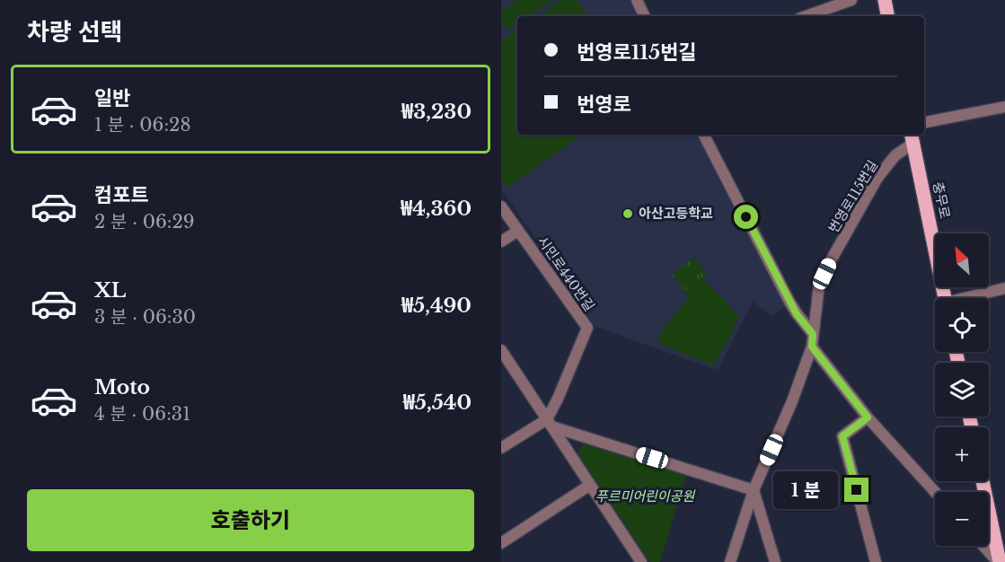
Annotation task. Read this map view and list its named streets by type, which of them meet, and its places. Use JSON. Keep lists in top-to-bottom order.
{
  "streets": {
    "main road": ["충무로"],
    "street": ["번영로115번길", "시민로440번길"]
  },
  "crossings": [
    ["번영로115번길", "충무로"]
  ],
  "parks": ["푸르미어린이공원"],
  "places": ["아산고등학교"],
  "north": "top left",
  "page": {
    "heading": "차량 선택",
    "banner": ["번영로115번길", "번영로"],
    "list": [
      {
        "name": "일반",
        "note": "1 분 · 06:28",
        "value": "₩3,230"
      },
      {
        "name": "컴포트",
        "note": "2 분 · 06:29",
        "value": "₩4,360"
      },
      {
        "name": "XL",
        "note": "3 분 · 06:30",
        "value": "₩5,490"
      },
      {
        "name": "Moto",
        "note": "4 분 · 06:31",
        "value": "₩5,540"
      }
    ],
    "map_buttons": ["+", "−"],
    "bubble": "1 분",
    "buttons": "호출하기"
  }
}
